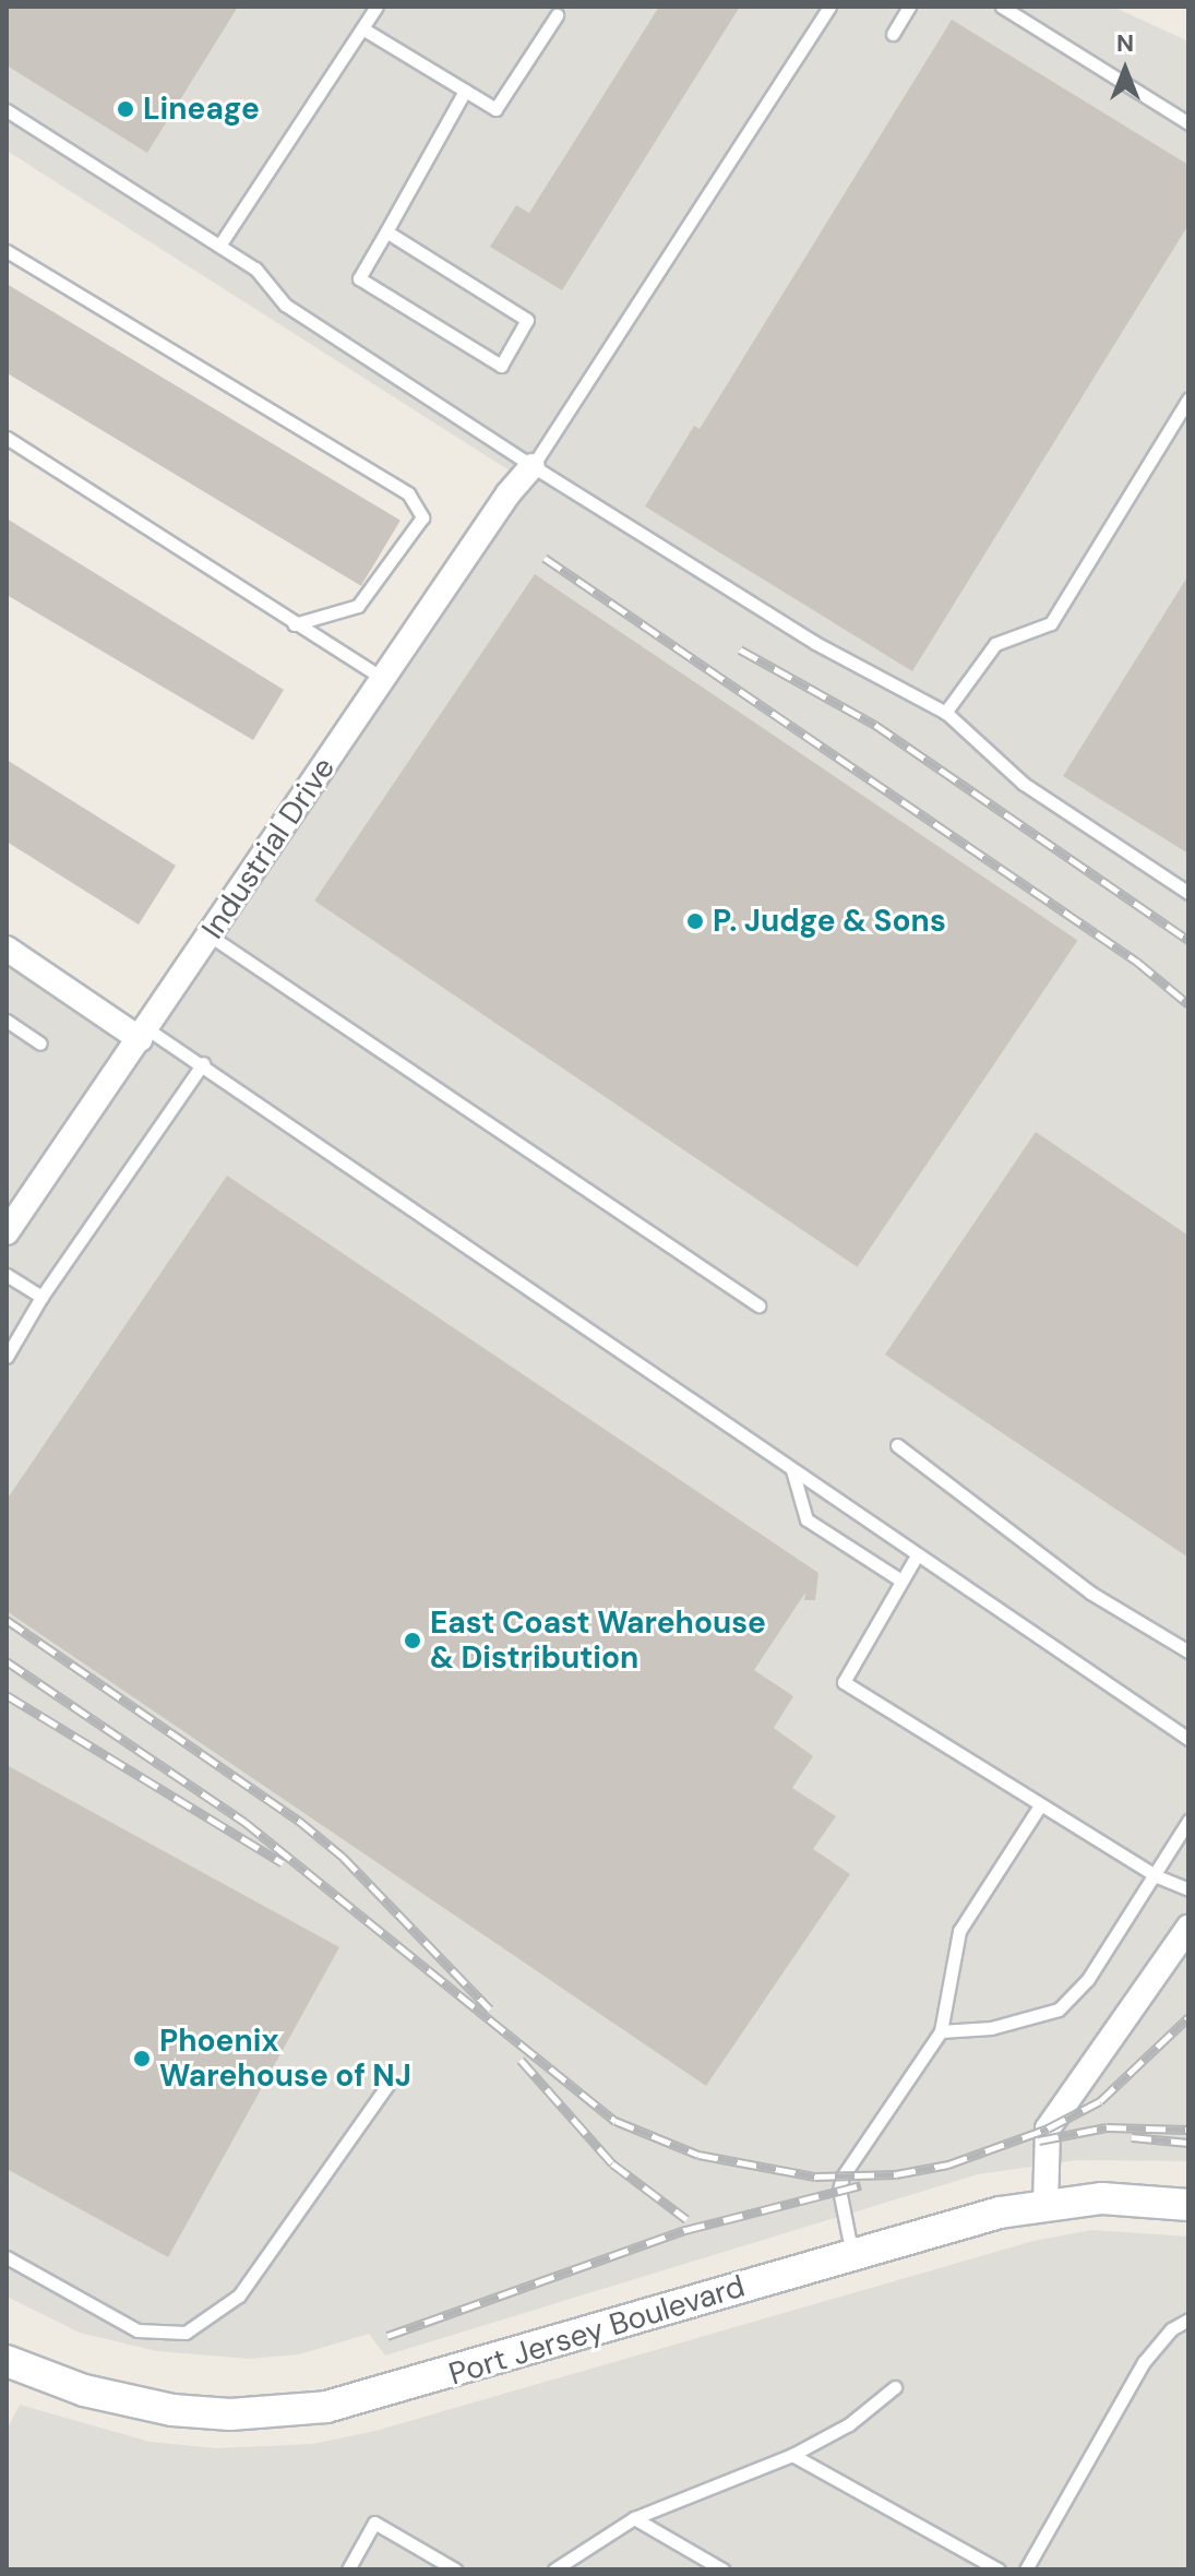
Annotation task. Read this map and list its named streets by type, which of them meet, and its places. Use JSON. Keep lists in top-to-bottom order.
{
  "streets": {
    "street": ["Industrial Drive", "Port Jersey Boulevard"]
  },
  "places": [
    "Lineage",
    "P. Judge & Sons",
    "East Coast Warehouse & Distribution",
    "Phoenix Warehouse of NJ"
  ],
  "north": "top"
}
